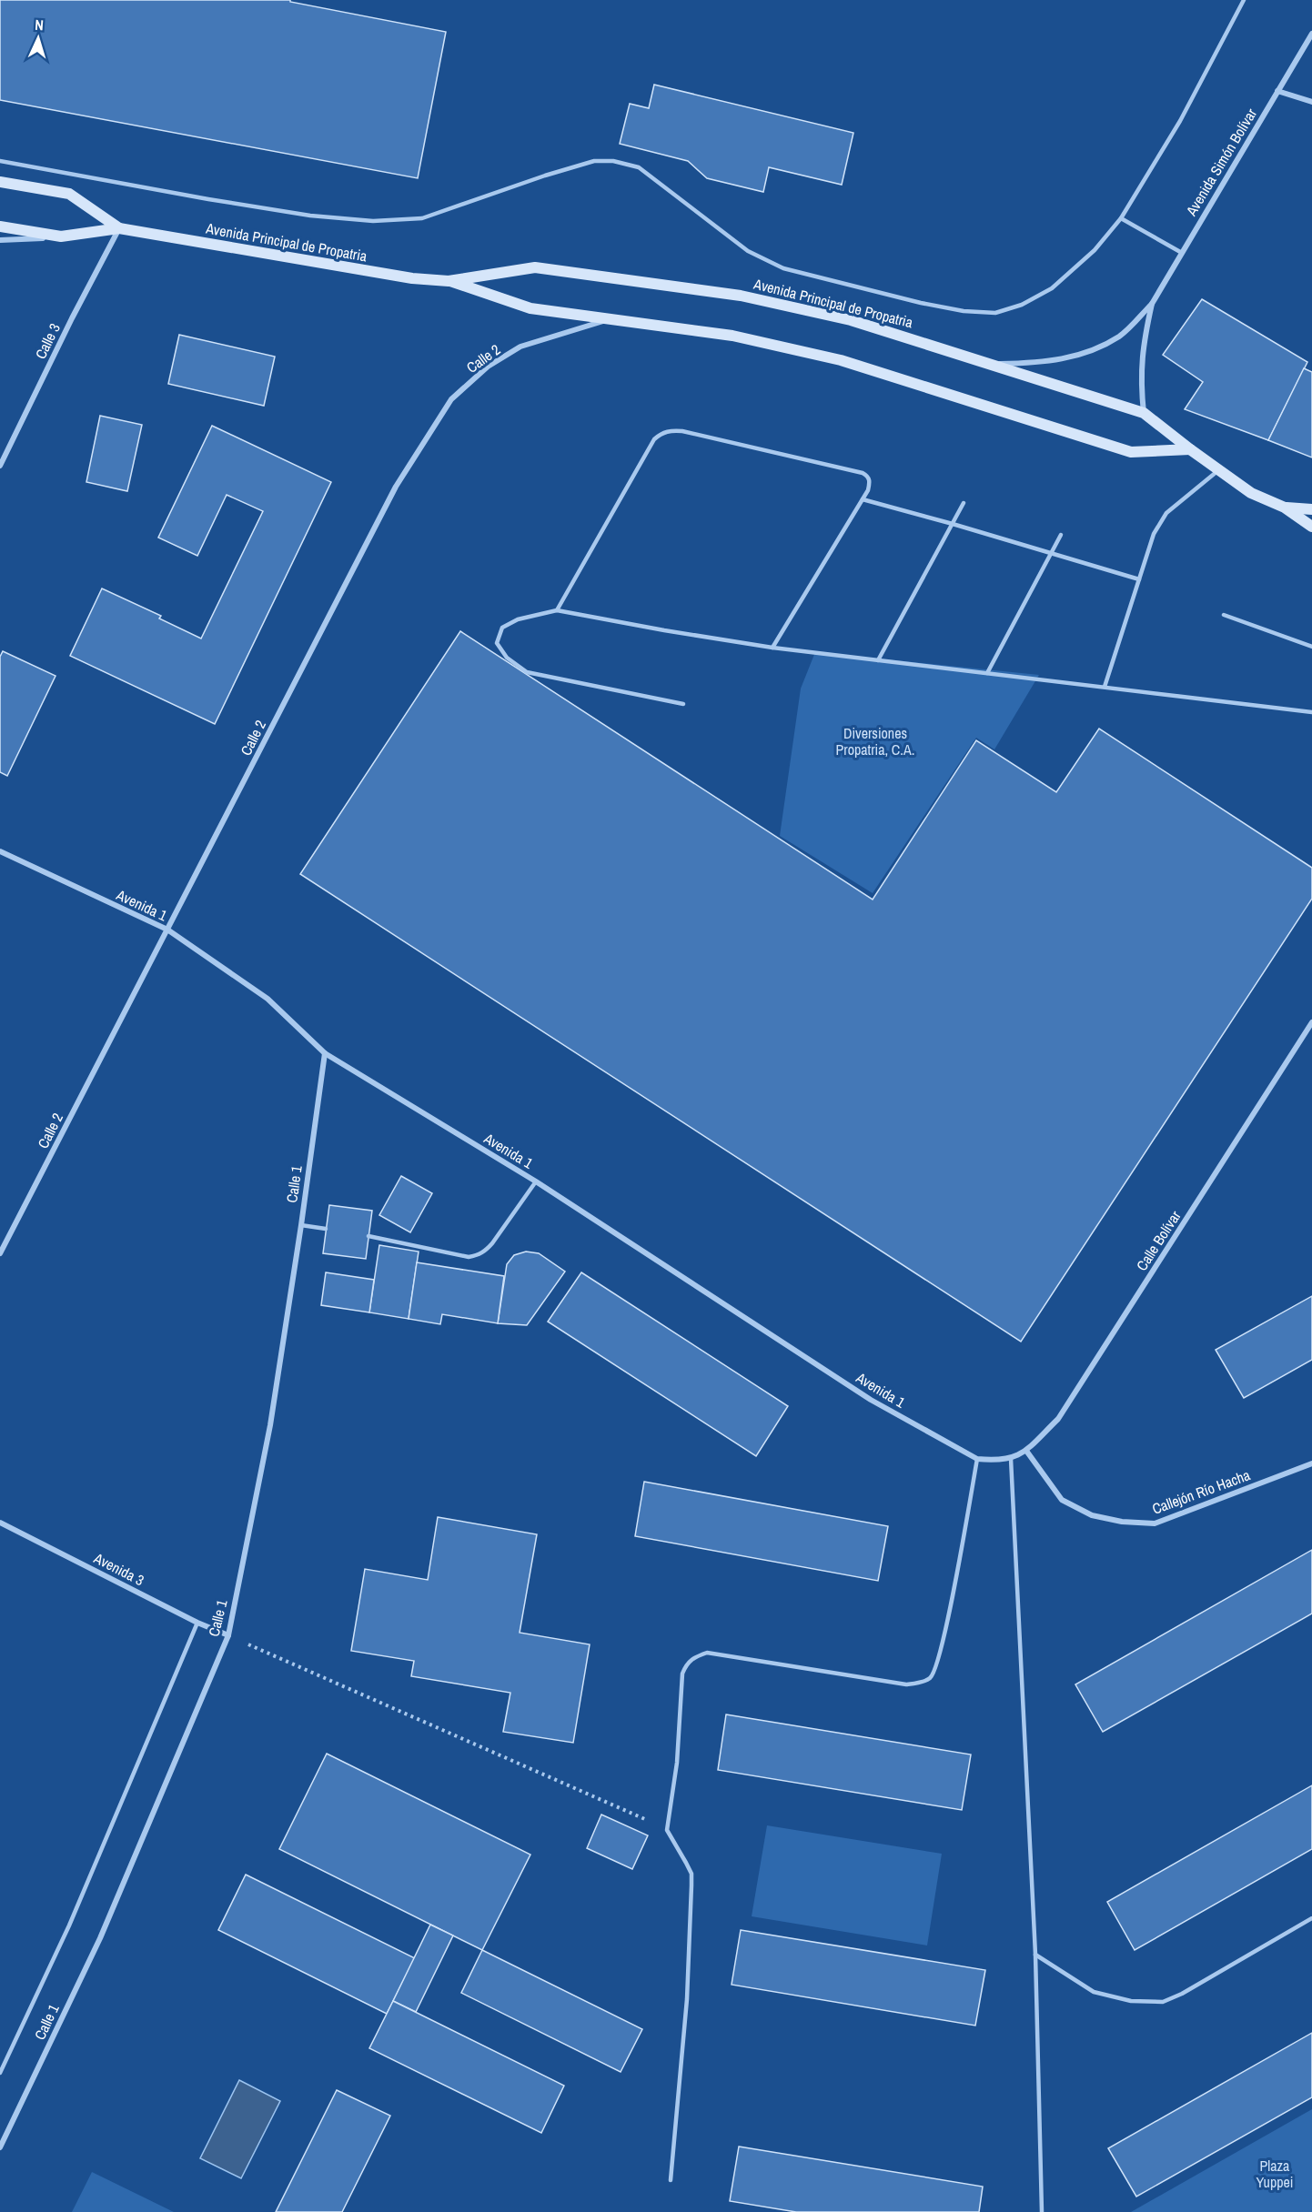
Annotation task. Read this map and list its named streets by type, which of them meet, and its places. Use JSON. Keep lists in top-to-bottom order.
{
  "streets": {
    "main road": ["Avenida Principal de Propatria"],
    "street": [
      "Avenida Simón Bolívar",
      "Calle 3",
      "Calle 2",
      "Avenida 1",
      "Calle 1",
      "Calle Bolívar",
      "Callejón Río Hacha",
      "Avenida 3"
    ]
  },
  "crossings": [
    ["Avenida Simón Bolívar", "Avenida Principal de Propatria"],
    ["Avenida Principal de Propatria", "Calle 3"],
    ["Avenida Principal de Propatria", "Calle 2"],
    ["Calle 2", "Avenida 1"],
    ["Avenida 1", "Calle 1"],
    ["Avenida 1", "Calle Bolívar"],
    ["Calle 1", "Avenida 3"],
    ["Calle Bolívar", "Callejón Río Hacha"]
  ],
  "parks": ["Diversiones Propatria, C.A.", "Plaza Yuppei"],
  "north": "top"
}
